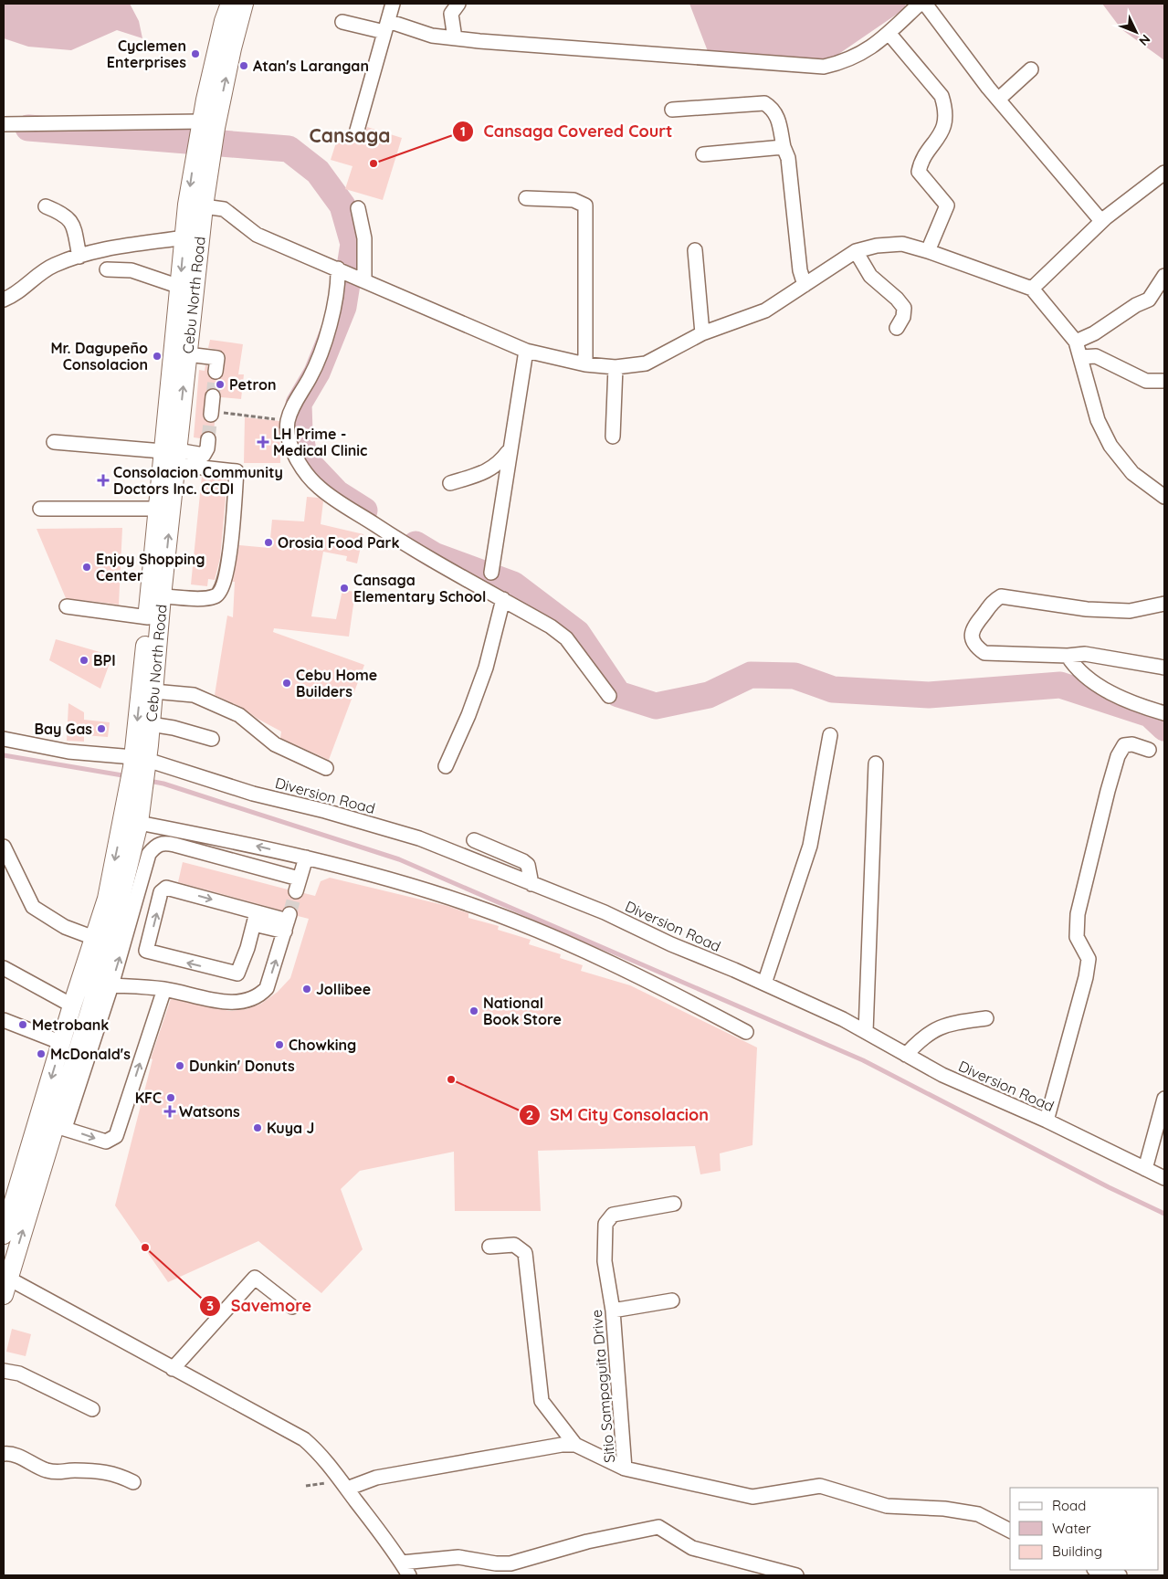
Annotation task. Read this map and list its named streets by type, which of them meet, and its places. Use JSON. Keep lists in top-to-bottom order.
{
  "streets": {
    "main road": ["Cebu North Road"],
    "street": ["Diversion Road", "Sitio Sampaguita Drive"]
  },
  "crossings": [
    ["Cebu North Road", "Diversion Road"]
  ],
  "districts": ["Cansaga"],
  "places": {
    "other": [
      "Cyclemen Enterprises",
      "Atan's Larangan",
      "Cansaga Covered Court",
      "Mr. Dagupeño Consolacion",
      "Petron",
      "Orosia Food Park",
      "Enjoy Shopping Center",
      "Cansaga Elementary School",
      "BPI",
      "Cebu Home Builders",
      "Bay Gas",
      "Jollibee",
      "National Book Store",
      "Metrobank",
      "Chowking",
      "McDonald's",
      "Dunkin' Donuts",
      "SM City Consolacion",
      "KFC",
      "Kuya J",
      "Savemore"
    ],
    "health": ["LH Prime - Medical Clinic", "Consolacion Community Doctors Inc. CCDI", "Watsons"]
  },
  "legend": ["Road", "Water", "Building"],
  "north": "bottom right"
}
